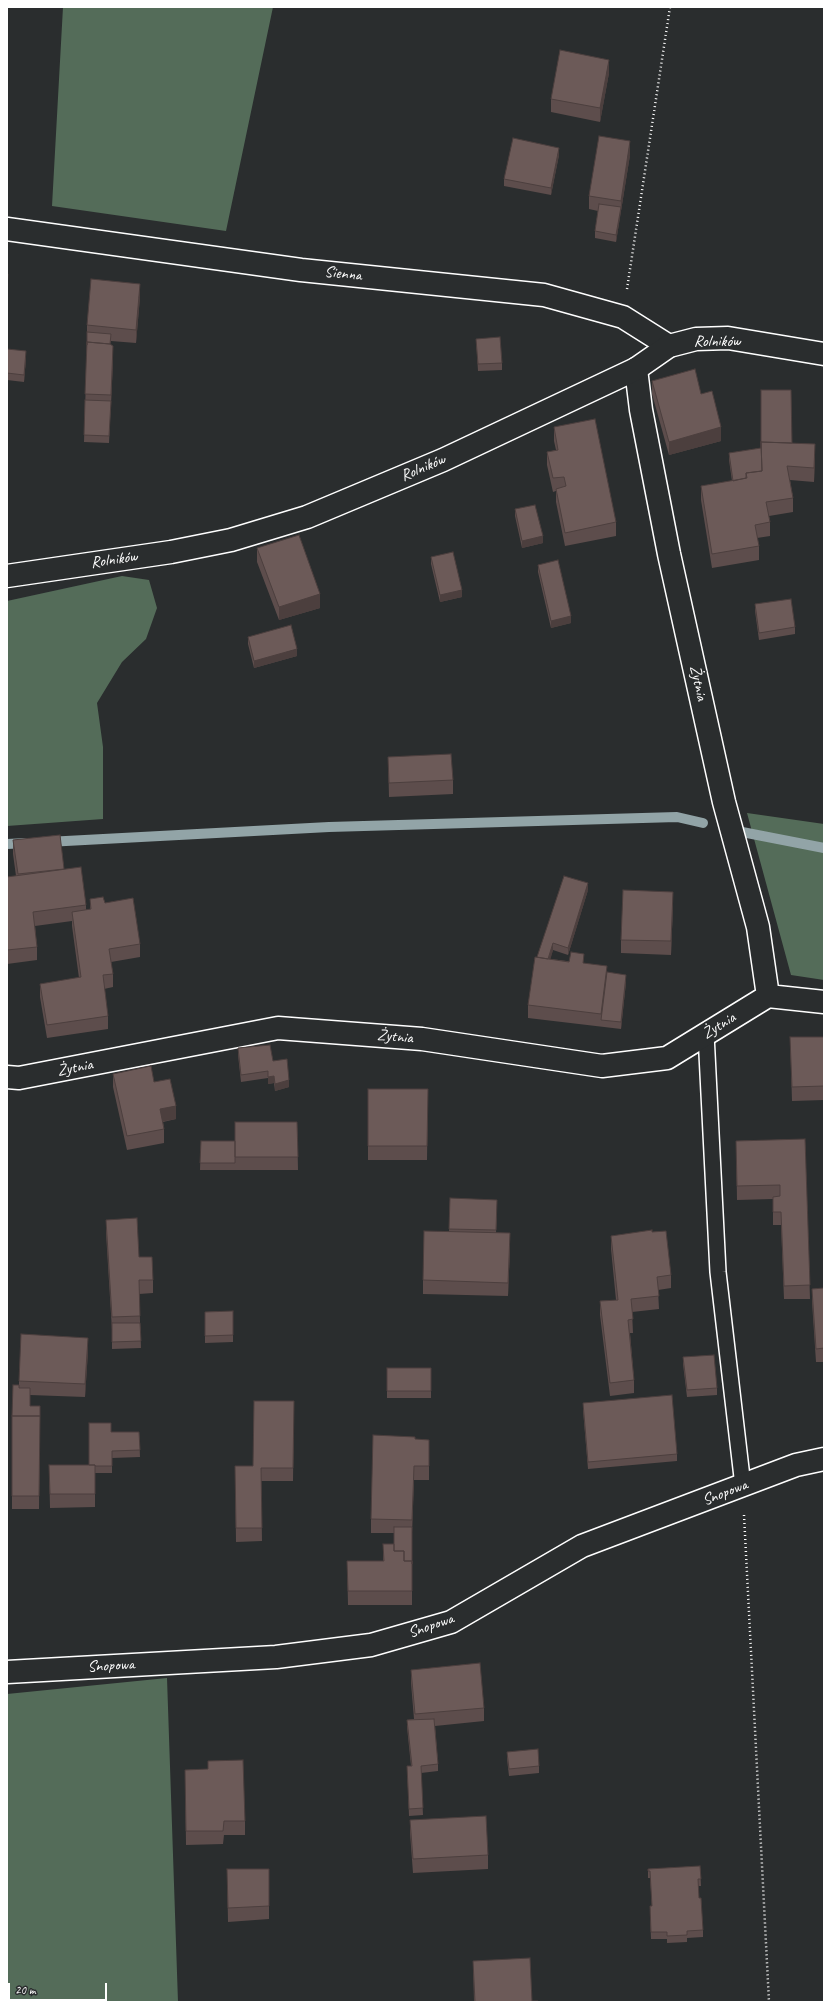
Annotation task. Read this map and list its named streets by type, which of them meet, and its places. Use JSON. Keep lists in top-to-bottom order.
{
  "streets": {
    "street": [
      "Sienna",
      "Rolników",
      "Żytnia",
      "Snopowa"
    ]
  },
  "crossings": [
    ["Sienna", "Rolników"],
    ["Rolników", "Żytnia"]
  ],
  "scale_bar": "20 m"
}
